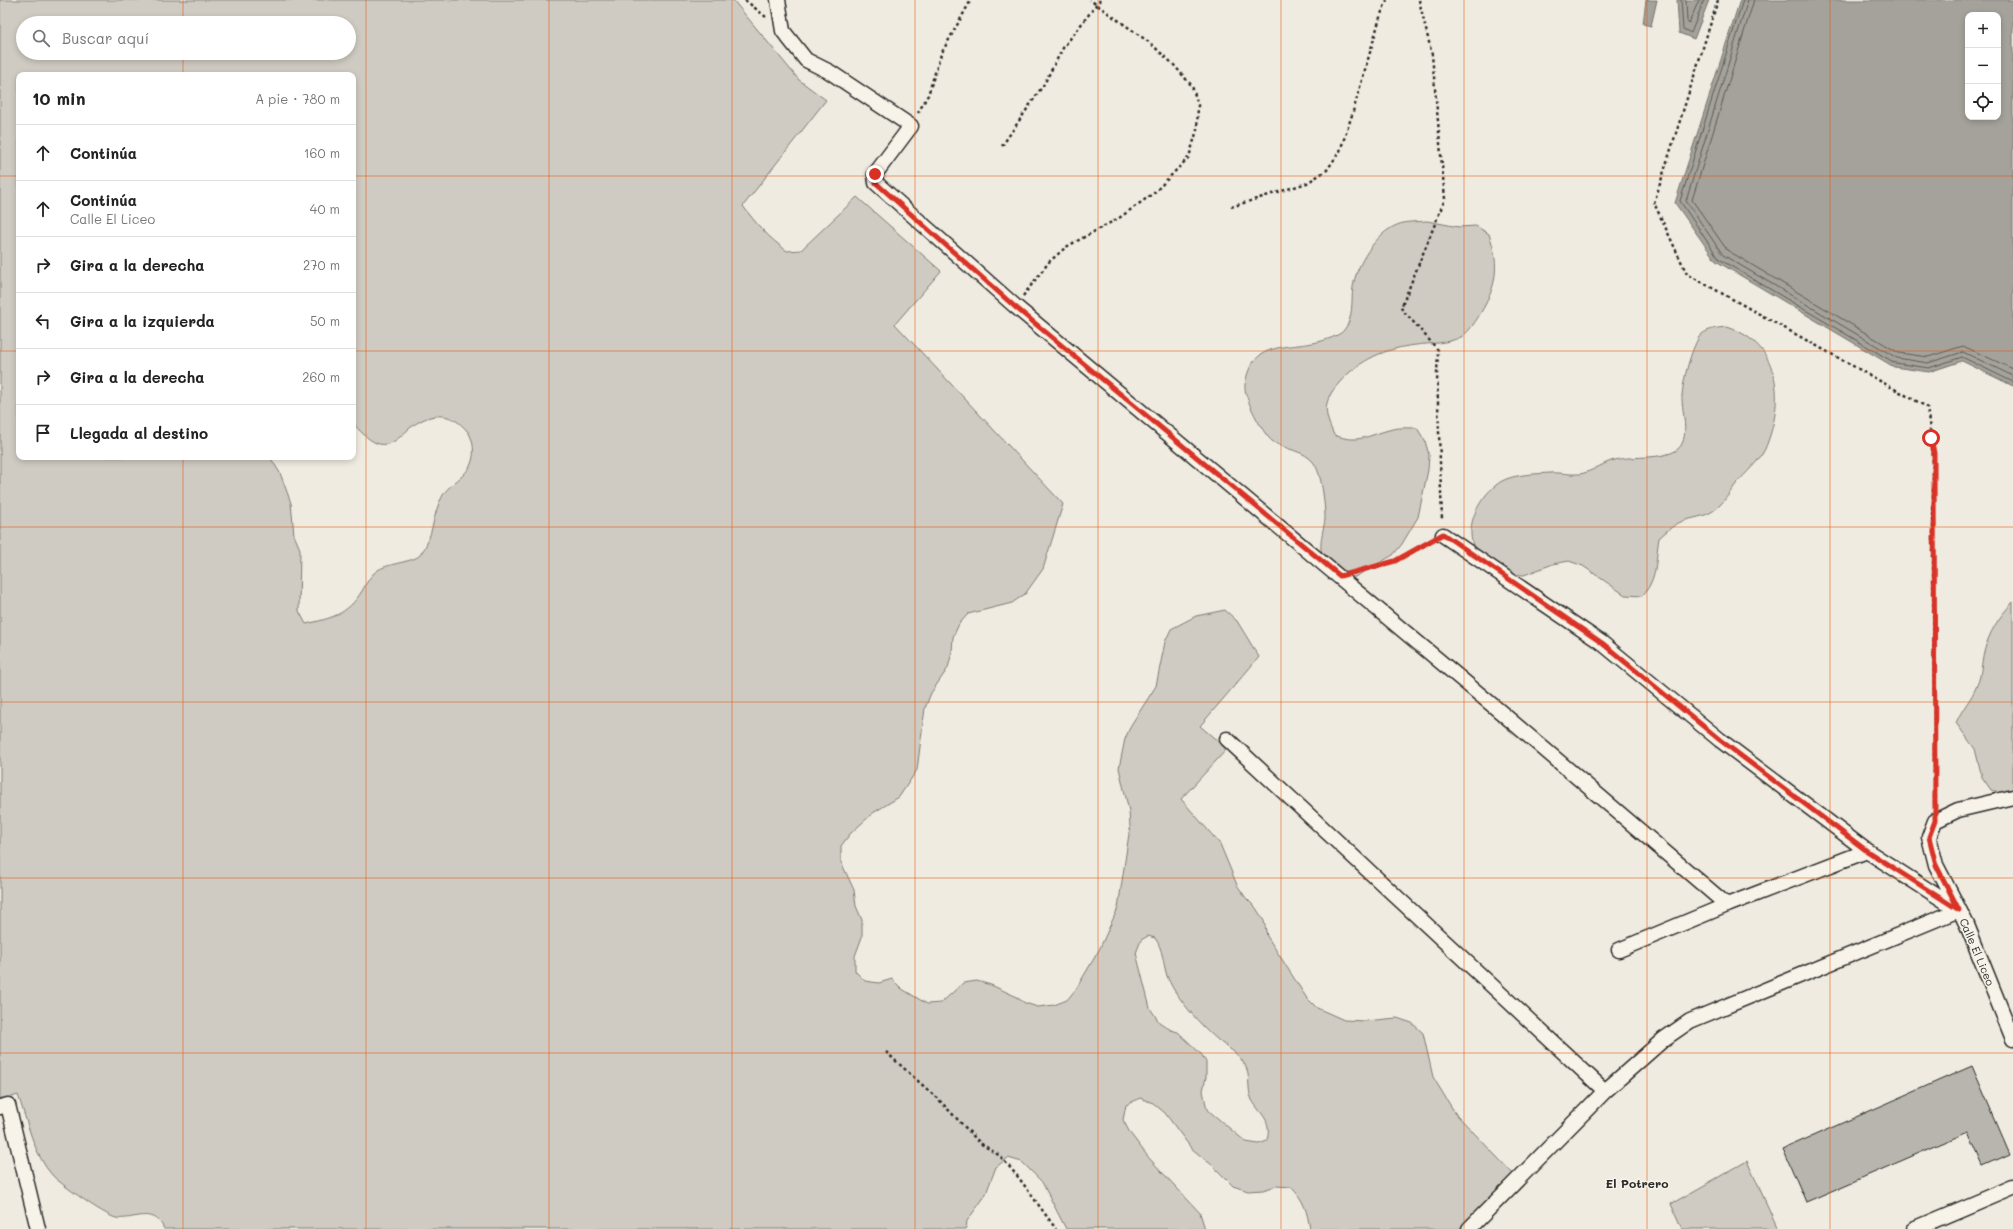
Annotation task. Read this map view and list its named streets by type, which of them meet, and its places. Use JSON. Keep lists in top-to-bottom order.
{
  "streets": {
    "street": ["Calle El Liceo"]
  },
  "districts": ["El Potrero"],
  "page": {
    "map_buttons": ["+", "−"],
    "search": "Buscar aquí",
    "heading": ["10 min", "A pie · 780 m"],
    "list": [
      ["Continúa", "160 m"],
      ["Continúa", "Calle El Liceo", "40 m"],
      ["Gira a la derecha", "270 m"],
      ["Gira a la izquierda", "50 m"],
      ["Gira a la derecha", "260 m"],
      "Llegada al destino"
    ]
  }
}
